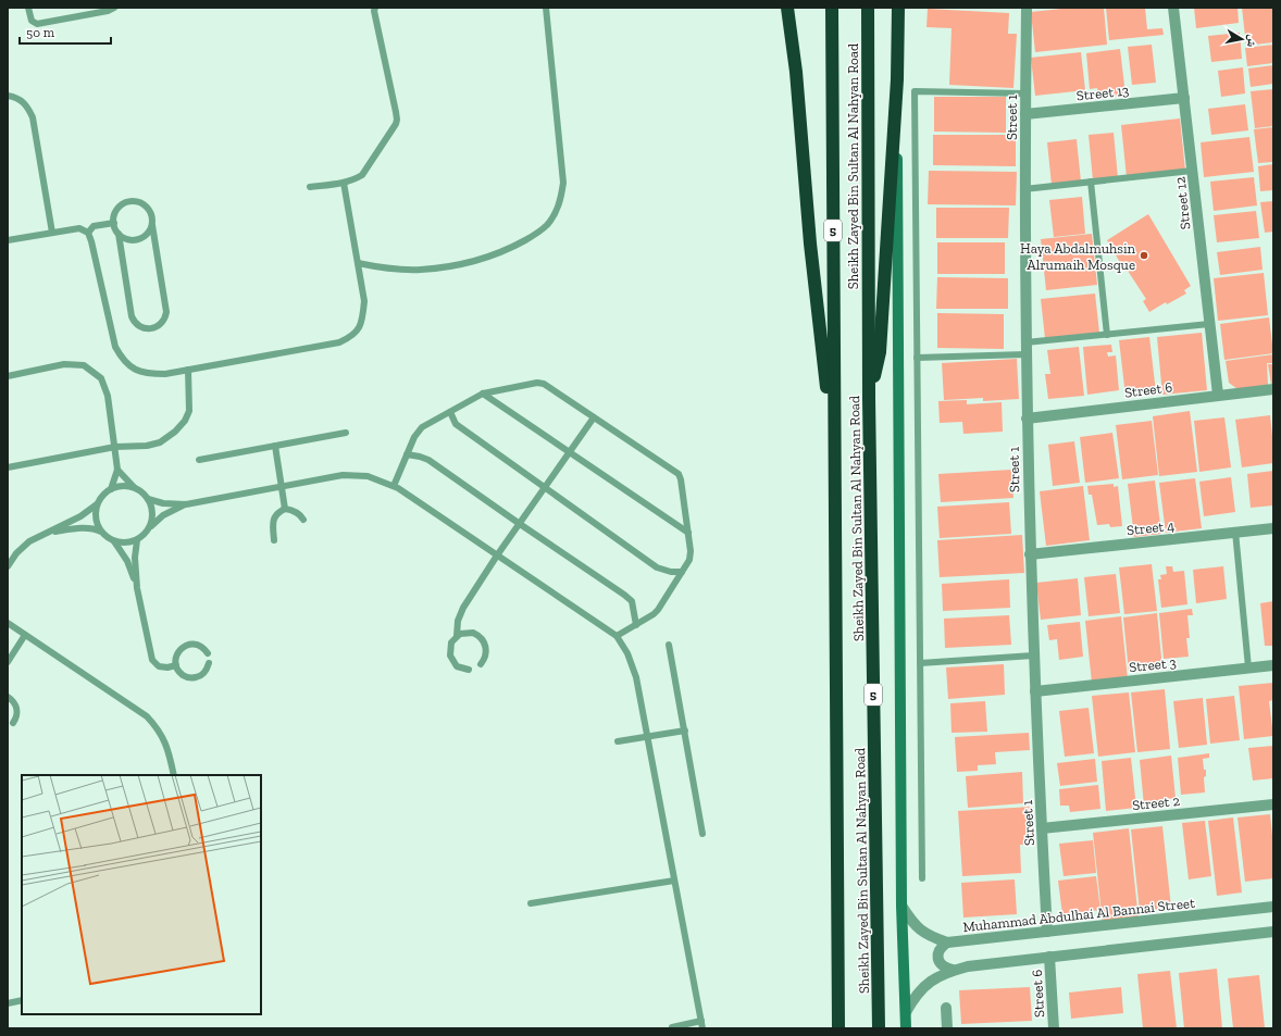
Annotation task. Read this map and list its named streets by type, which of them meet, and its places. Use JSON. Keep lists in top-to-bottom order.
{
  "streets": {
    "highway": ["Sheikh Zayed Bin Sultan Al Nahyan Road", "5"],
    "street": [
      "Street 13",
      "Street 1",
      "Street 12",
      "Street 6",
      "Street 4",
      "Street 3",
      "Street 2",
      "Muhammad Abdulhai Al Bannai Street"
    ]
  },
  "crossings": [
    ["Street 13", "Street 1"],
    ["Street 13", "Street 12"],
    ["Street 1", "Street 6"],
    ["Street 1", "Street 4"],
    ["Street 1", "Street 3"],
    ["Street 1", "Street 2"],
    ["Street 1", "Muhammad Abdulhai Al Bannai Street"],
    ["Street 12", "Street 6"]
  ],
  "places": ["Haya Abdalmuhsin Alrumaih Mosque"],
  "scale_bar": "50 m",
  "north": "right"
}
